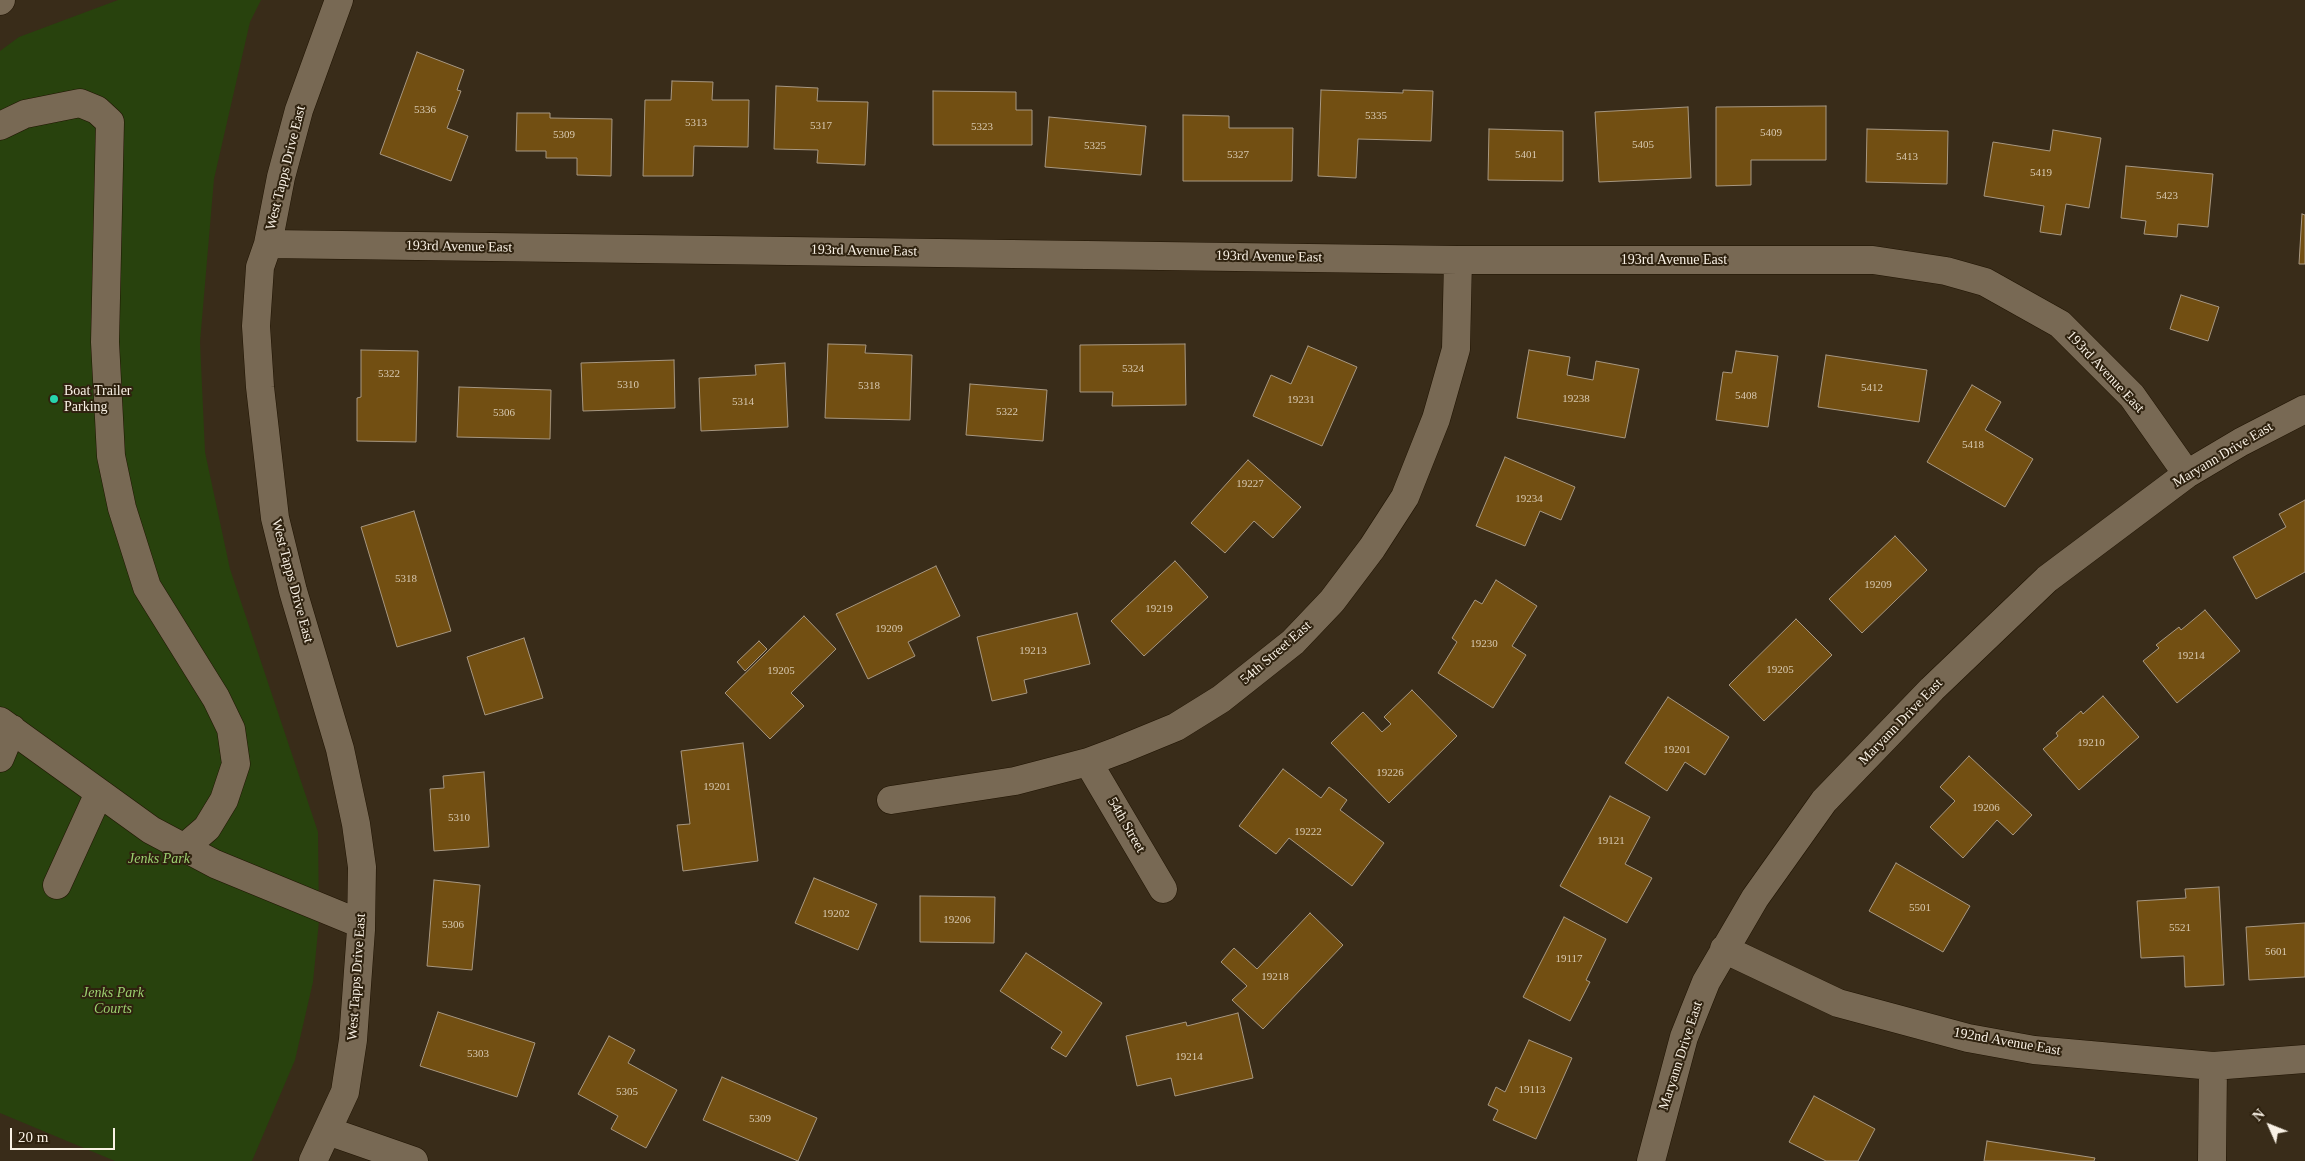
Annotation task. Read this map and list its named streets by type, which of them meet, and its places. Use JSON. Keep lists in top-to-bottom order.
{
  "streets": {
    "street": [
      "West Tapps Drive East",
      "193rd Avenue East",
      "Maryann Drive East",
      "54th Street East",
      "54th Street",
      "192nd Avenue East"
    ]
  },
  "crossings": [
    ["West Tapps Drive East", "193rd Avenue East"],
    ["193rd Avenue East", "Maryann Drive East"],
    ["193rd Avenue East", "54th Street East"],
    ["Maryann Drive East", "192nd Avenue East"],
    ["54th Street East", "54th Street"]
  ],
  "parks": ["Jenks Park", "Jenks Park Courts"],
  "places": ["Boat Trailer Parking"],
  "house_numbers": [
    "5336",
    "5335",
    "5313",
    "5317",
    "5323",
    "5409",
    "5309",
    "5405",
    "5325",
    "5327",
    "5401",
    "5413",
    "5419",
    "5423",
    "5324",
    "5322",
    "5310",
    "5318",
    "5412",
    "5408",
    "19238",
    "19231",
    "5314",
    "5322",
    "5306",
    "5418",
    "19227",
    "19234",
    "5318",
    "19209",
    "19219",
    "19209",
    "19230",
    "19213",
    "19214",
    "19205",
    "19205",
    "19210",
    "19201",
    "19226",
    "19201",
    "19206",
    "5310",
    "19222",
    "19121",
    "5501",
    "19202",
    "19206",
    "5306",
    "5521",
    "5601",
    "19117",
    "19218",
    "5303",
    "19214",
    "19113",
    "5305",
    "5309"
  ],
  "scale_bar": "20 m",
  "north": "top left"
}
